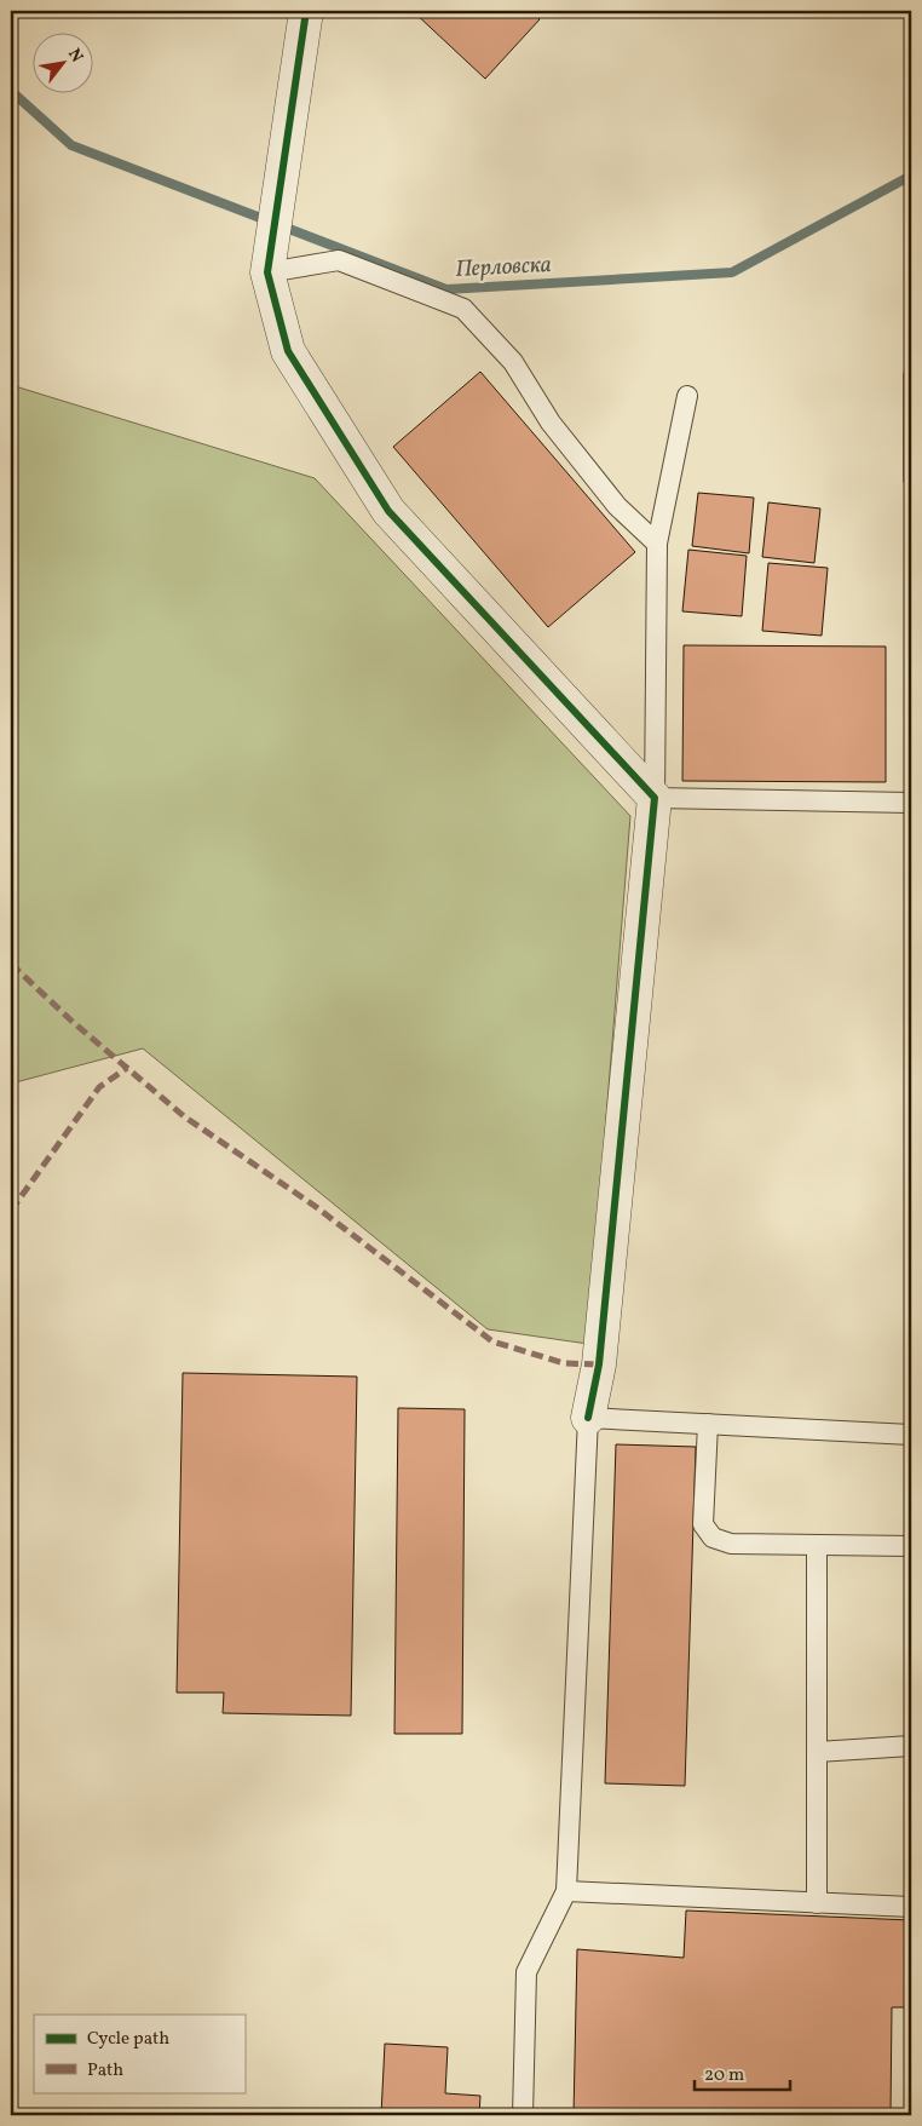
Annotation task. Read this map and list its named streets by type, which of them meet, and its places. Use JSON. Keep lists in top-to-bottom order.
{
  "water": ["Перловска"],
  "legend": ["Cycle path", "Path"],
  "scale_bar": "20 m",
  "north": "top right"
}
